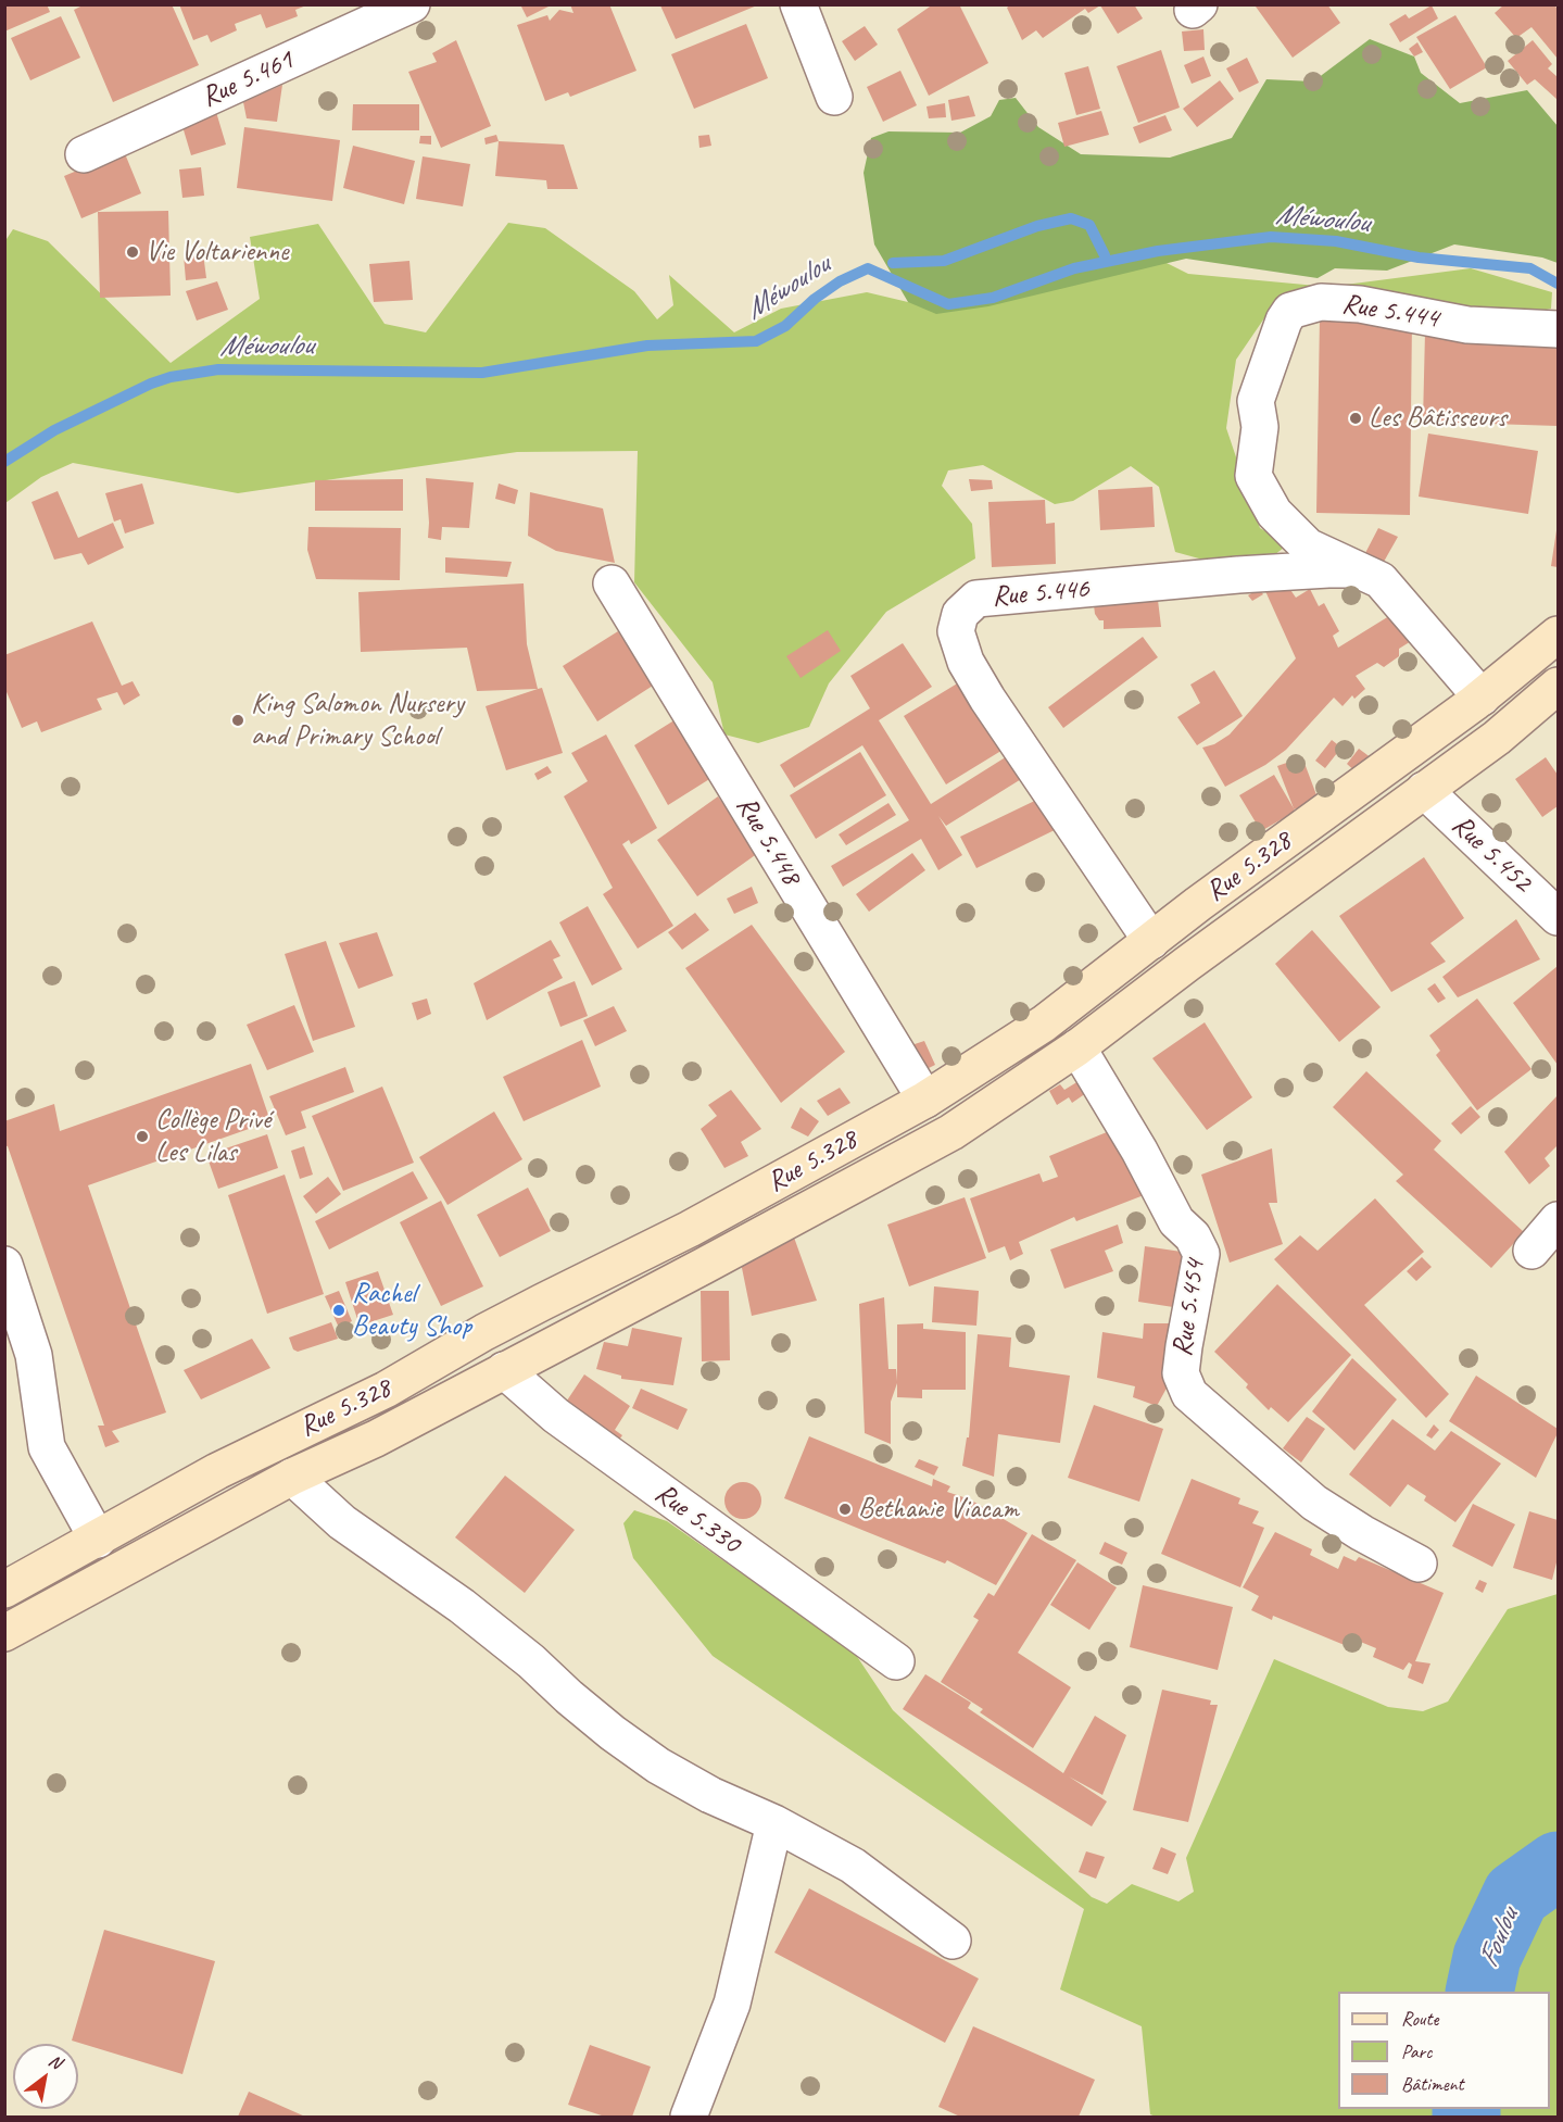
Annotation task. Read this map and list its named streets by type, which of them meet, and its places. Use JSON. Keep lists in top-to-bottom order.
{
  "streets": {
    "main road": ["Rue 5.328"],
    "street": [
      "Rue 5.461",
      "Rue 5.444",
      "Rue 5.446",
      "Rue 5.448",
      "Rue 5.452",
      "Rue 5.454",
      "Rue 5.330"
    ]
  },
  "crossings": [
    ["Rue 5.444", "Rue 5.446"],
    ["Rue 5.444", "Rue 5.328"],
    ["Rue 5.446", "Rue 5.328"],
    ["Rue 5.448", "Rue 5.328"],
    ["Rue 5.452", "Rue 5.328"],
    ["Rue 5.328", "Rue 5.454"],
    ["Rue 5.328", "Rue 5.330"]
  ],
  "water": ["Méwoulou", "Foulou"],
  "places": [
    "Vie Voltarienne",
    "Les Bâtisseurs",
    "King Salomon Nursery and Primary School",
    "Collège Privé Les Lilas",
    "Rachel Beauty Shop",
    "Bethanie Viacam"
  ],
  "legend": ["Route", "Parc", "Bâtiment"],
  "north": "top right"
}
